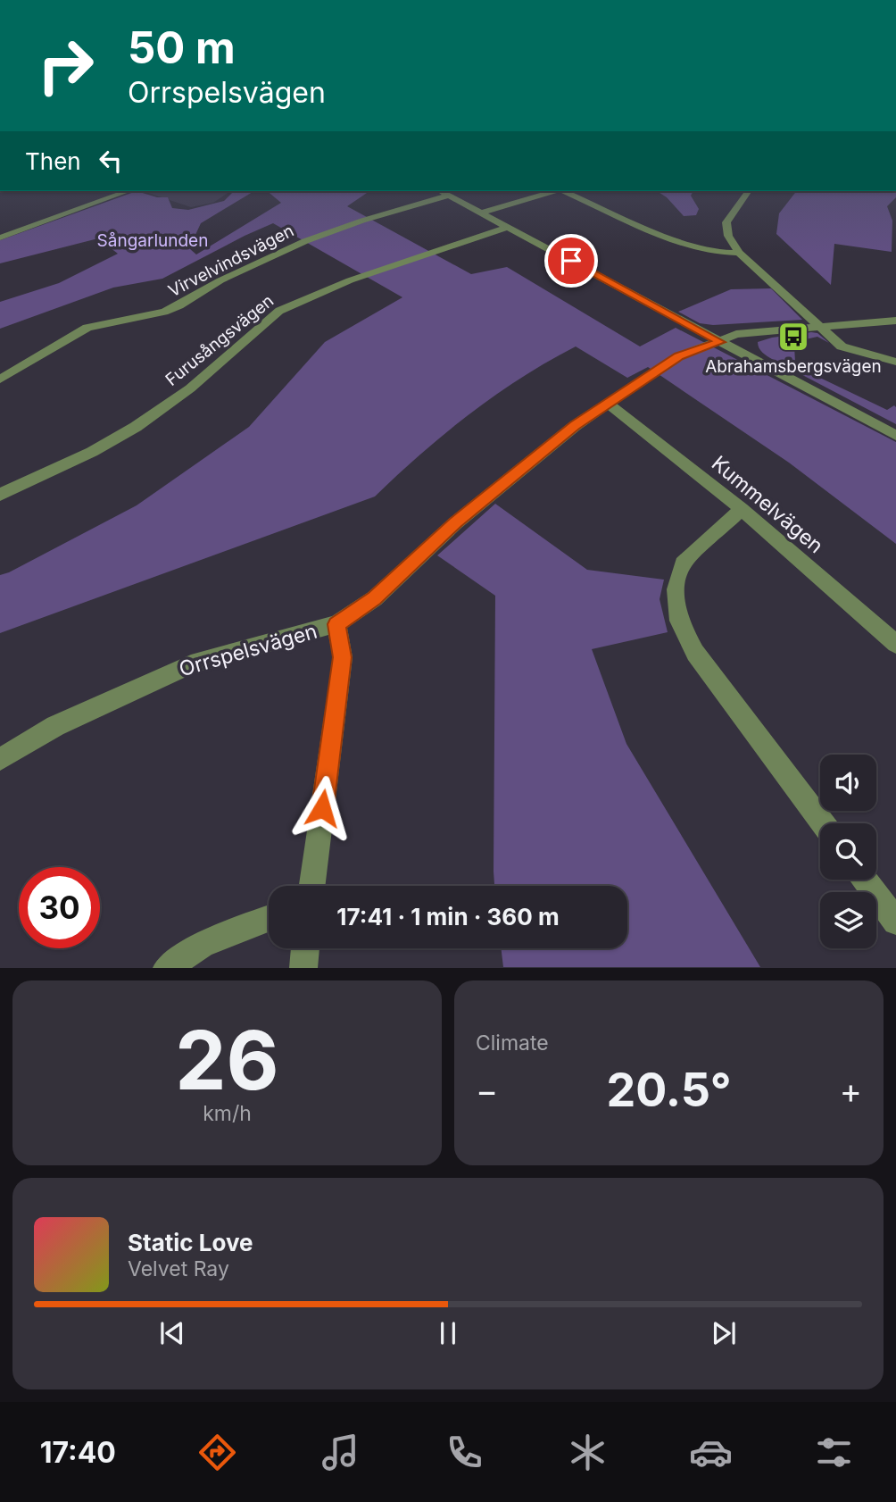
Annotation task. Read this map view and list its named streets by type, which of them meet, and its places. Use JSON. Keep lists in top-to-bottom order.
{
  "streets": {
    "street": [
      "Virvelvindsvägen",
      "Furusångsvägen",
      "Kummelvägen",
      "Orrspelsvägen"
    ]
  },
  "crossings": [
    ["Kummelvägen", "Orrspelsvägen"]
  ],
  "parks": ["Sångarlunden"],
  "places": {
    "bus stop": ["Abrahamsbergsvägen"]
  },
  "page": {
    "turn": ["50 m", "Orrspelsvägen"],
    "then": "Then",
    "limit": "30",
    "trip": "17:41 · 1 min · 360 m",
    "tile": [
      ["26", "km/h"],
      "Climate"
    ],
    "heat": ["−", "20.5°", "+"],
    "song": ["Static Love", "Velvet Ray"],
    "tabs": "17:40"
  }
}
